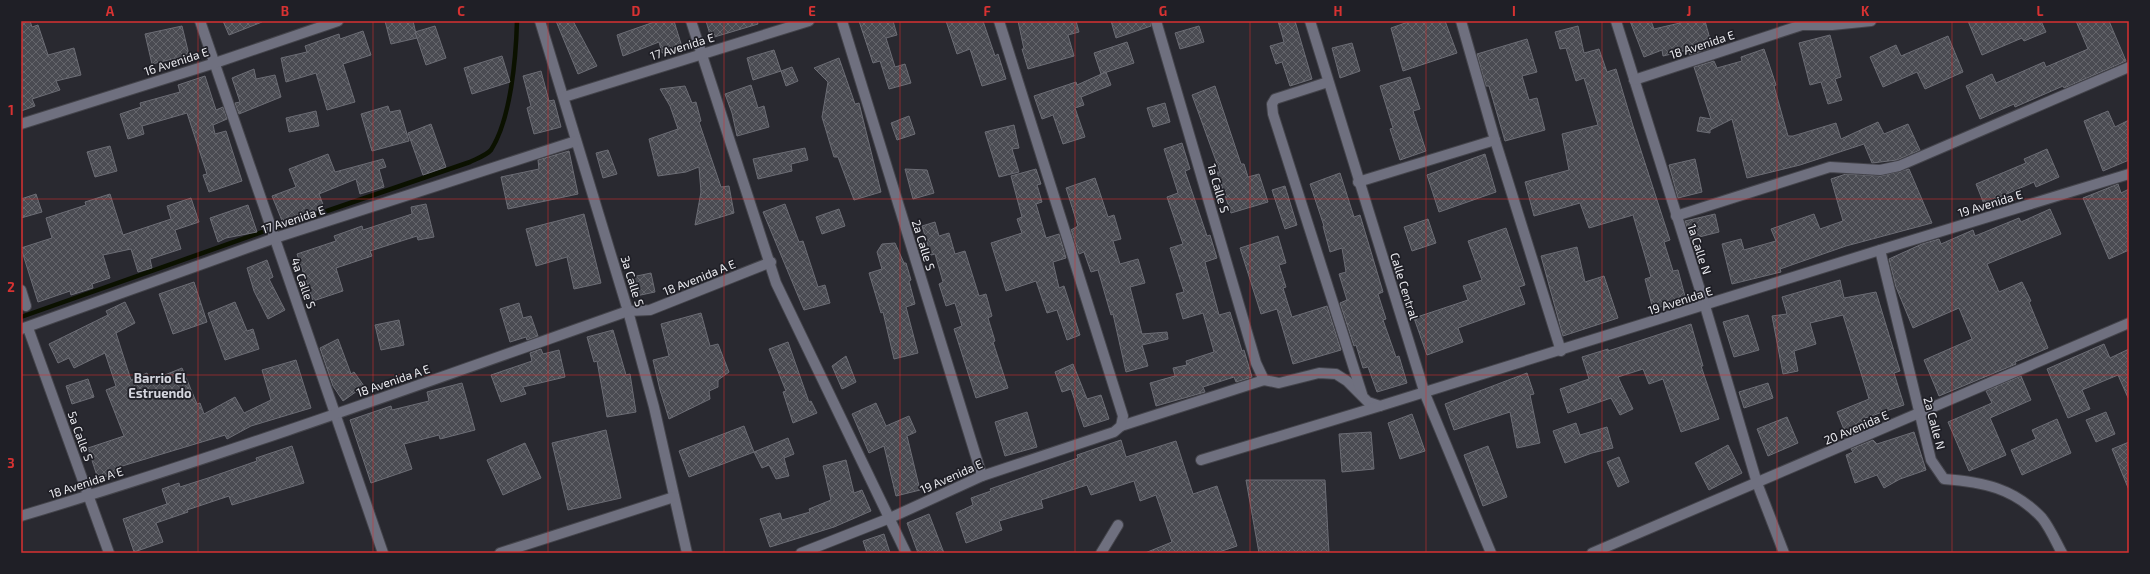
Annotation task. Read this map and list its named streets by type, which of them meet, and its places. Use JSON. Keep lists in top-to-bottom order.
{
  "streets": {
    "street": [
      "18 Avenida E",
      "17 Avenida E",
      "16 Avenida E",
      "1a Calle S",
      "19 Avenida E",
      "2a Calle S",
      "1a Calle N",
      "18 Avenida A E",
      "3a Calle S",
      "4a Calle S",
      "Calle Central",
      "2a Calle N",
      "20 Avenida E",
      "5a Calle S"
    ]
  },
  "crossings": [
    ["18 Avenida E", "1a Calle N"],
    ["17 Avenida E", "3a Calle S"],
    ["17 Avenida E", "4a Calle S"],
    ["17 Avenida E", "5a Calle S"],
    ["16 Avenida E", "4a Calle S"],
    ["1a Calle S", "19 Avenida E"],
    ["19 Avenida E", "2a Calle S"],
    ["19 Avenida E", "1a Calle N"],
    ["19 Avenida E", "Calle Central"],
    ["19 Avenida E", "2a Calle N"],
    ["1a Calle N", "20 Avenida E"],
    ["18 Avenida A E", "3a Calle S"],
    ["18 Avenida A E", "4a Calle S"],
    ["18 Avenida A E", "5a Calle S"],
    ["2a Calle N", "20 Avenida E"]
  ],
  "districts": ["Barrio El Estruendo"],
  "grid": {
    "columns": [
      "A",
      "B",
      "C",
      "D",
      "E",
      "F",
      "G",
      "H",
      "I",
      "J",
      "K",
      "L"
    ],
    "rows": ["1", "2", "3"]
  }
}
